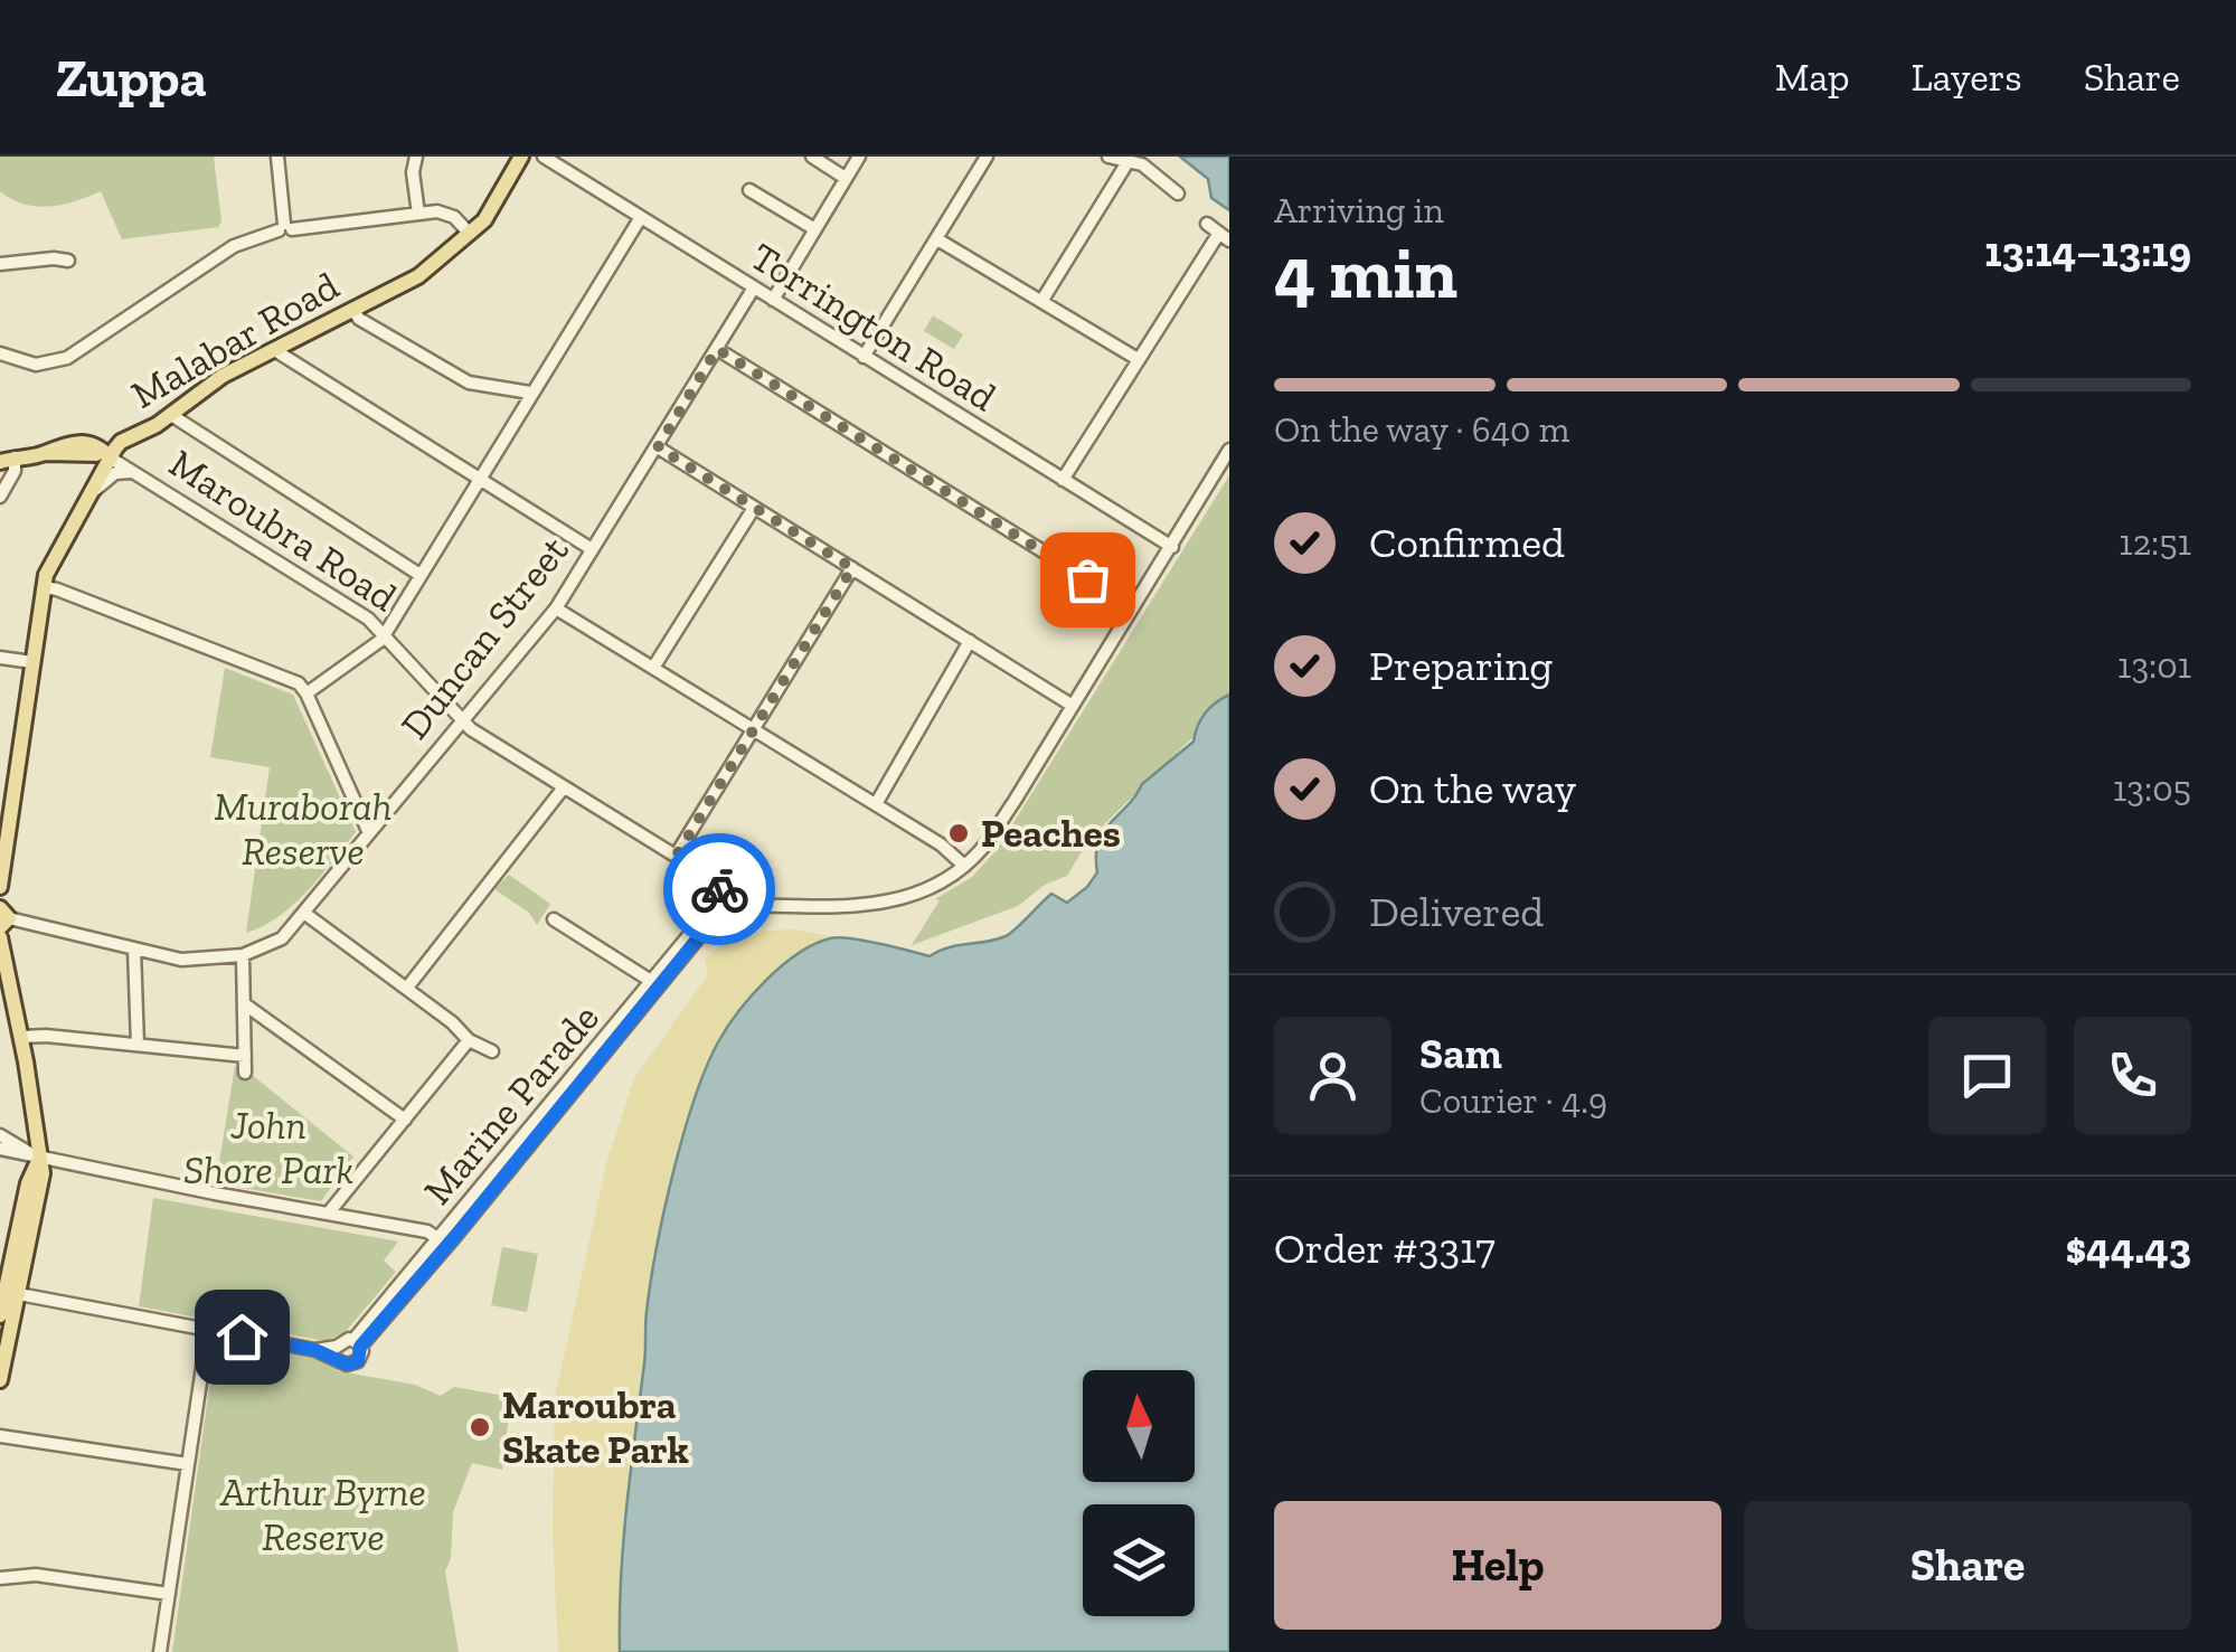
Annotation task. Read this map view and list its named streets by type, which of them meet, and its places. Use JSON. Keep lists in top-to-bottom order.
{
  "streets": {
    "main road": ["Malabar Road", "Maroubra Road"],
    "street": ["Torrington Road", "Duncan Street", "Marine Parade"]
  },
  "crossings": [
    ["Torrington Road", "Duncan Street"],
    ["Malabar Road", "Maroubra Road"],
    ["Maroubra Road", "Duncan Street"],
    ["Maroubra Road", "Marine Parade"]
  ],
  "parks": ["Muraborah Reserve", "John Shore Park", "Arthur Byrne Reserve"],
  "places": ["Peaches", "Maroubra Skate Park"],
  "north": "top",
  "page": {
    "header": "Zuppa",
    "nav": ["Map", "Layers", "Share"],
    "heading": ["4 min", "Arriving in", "13:14–13:19"],
    "panel": [
      "Sam",
      "Courier · 4.9",
      "Order #3317",
      "$44.43"
    ],
    "bar": "On the way · 640 m",
    "list": [
      ["Confirmed", "12:51"],
      ["Preparing", "13:01"],
      ["On the way", "13:05"],
      "Delivered"
    ],
    "buttons": ["Help", "Share"]
  }
}
